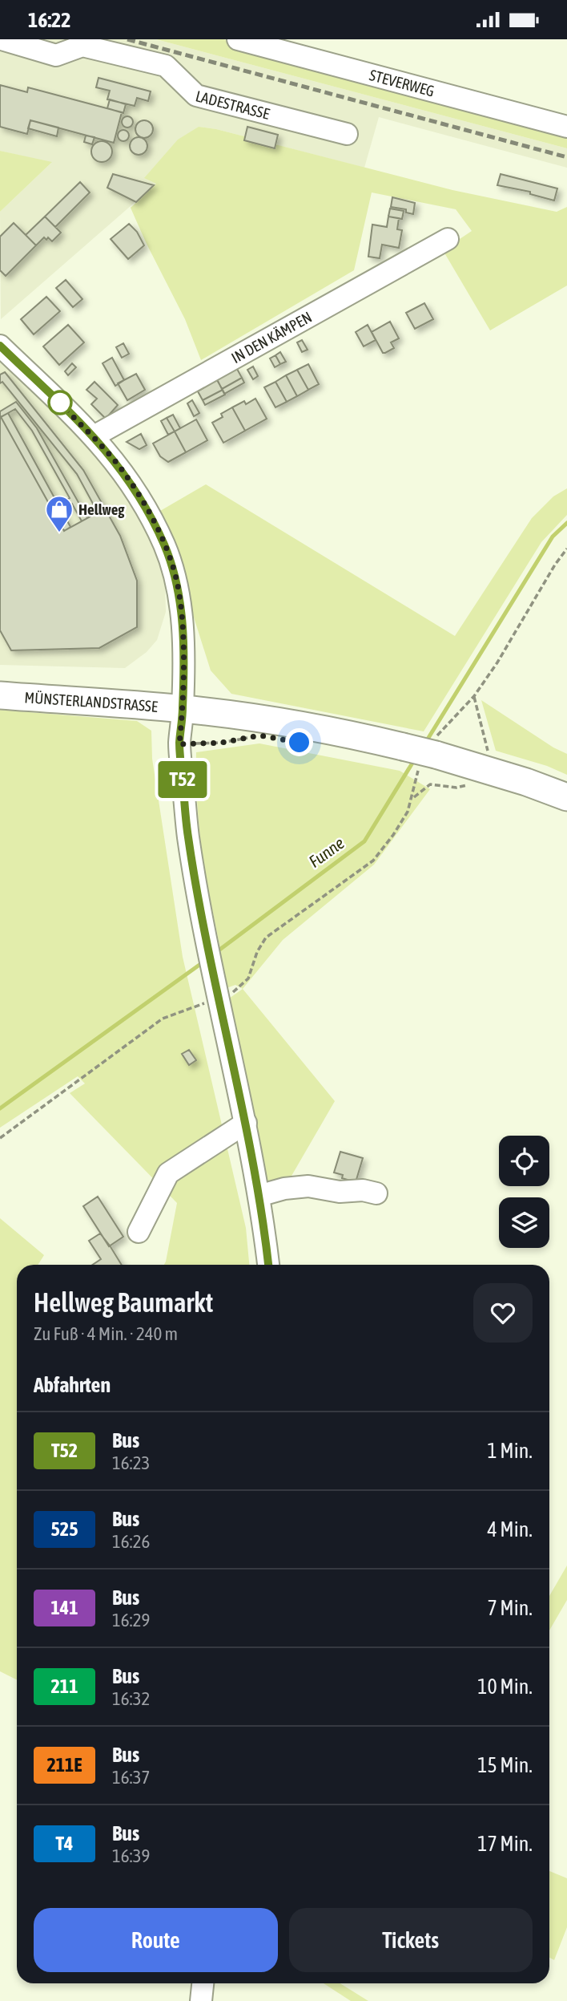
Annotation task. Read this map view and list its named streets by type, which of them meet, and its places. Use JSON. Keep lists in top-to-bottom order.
{
  "streets": {
    "main road": ["MÜNSTERLANDSTRASSE"],
    "street": ["STEVERWEG", "LADESTRASSE", "IN DEN KÄMPEN"]
  },
  "water": ["Funne"],
  "places": {
    "shop": ["Hellweg"]
  },
  "lines": ["bus line T52"],
  "page": {
    "status": "16:22",
    "on_map": "T52",
    "heading": [
      ["Hellweg Baumarkt", "Zu Fuß · 4 Min. · 240 m"],
      "Abfahrten"
    ],
    "list": [
      {
        "mark": "T52",
        "name": "Bus",
        "note": "16:23",
        "value": "1 Min."
      },
      {
        "mark": "525",
        "name": "Bus",
        "note": "16:26",
        "value": "4 Min."
      },
      {
        "mark": "141",
        "name": "Bus",
        "note": "16:29",
        "value": "7 Min."
      },
      {
        "mark": "211",
        "name": "Bus",
        "note": "16:32",
        "value": "10 Min."
      },
      {
        "mark": "211E",
        "name": "Bus",
        "note": "16:37",
        "value": "15 Min."
      },
      {
        "mark": "T4",
        "name": "Bus",
        "note": "16:39",
        "value": "17 Min."
      }
    ],
    "buttons": ["Route", "Tickets"]
  }
}
